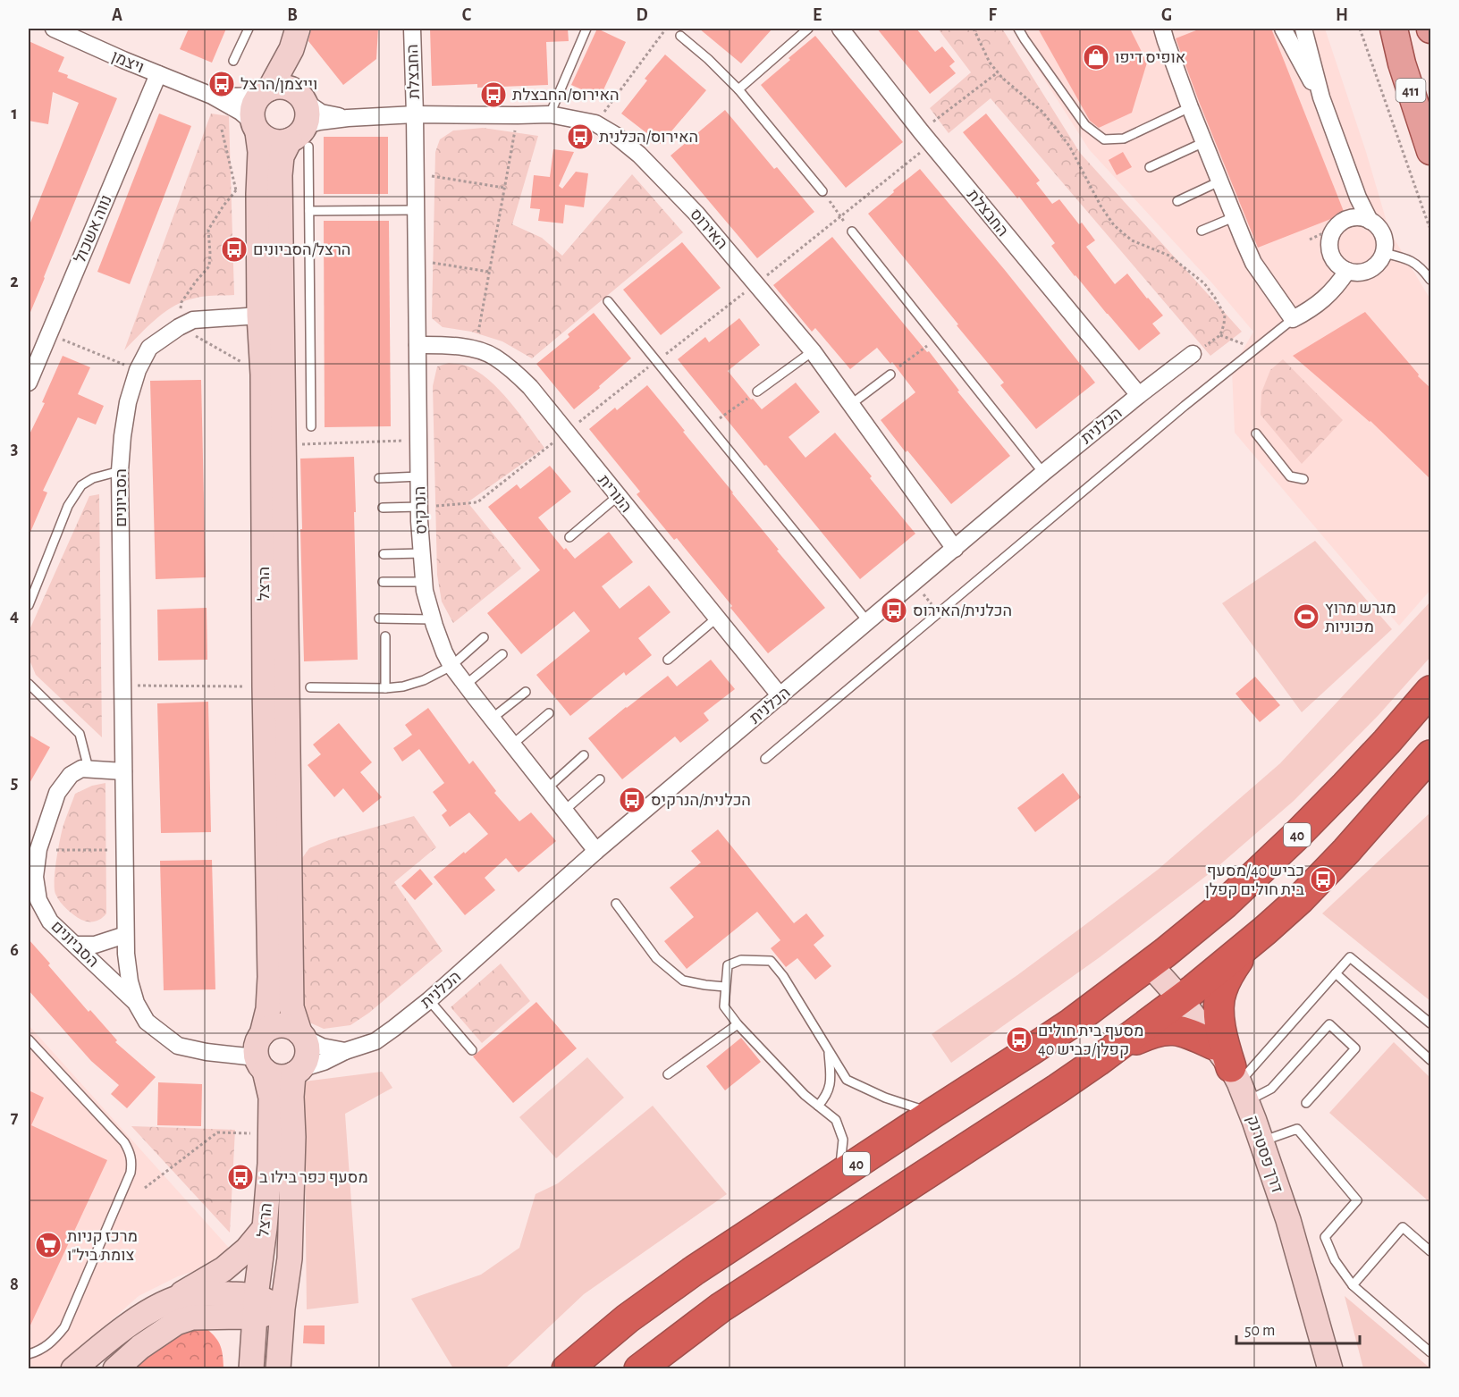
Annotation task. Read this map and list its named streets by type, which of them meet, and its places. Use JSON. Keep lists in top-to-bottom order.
{
  "streets": {
    "highway": ["40"],
    "main road": ["411"],
    "street": [
      "ויצמן",
      "החבצלת",
      "נווה אשכול",
      "האירוס",
      "הכלנית",
      "הנורית",
      "הסביונים",
      "הנרקיס",
      "הרצל",
      "דרך פסטרנק"
    ]
  },
  "crossings": [
    ["ויצמן", "נווה אשכול"],
    ["ויצמן", "האירוס"],
    ["ויצמן", "הרצל"],
    ["החבצלת", "האירוס"],
    ["החבצלת", "הכלנית"],
    ["החבצלת", "הנרקיס"],
    ["האירוס", "הכלנית"],
    ["האירוס", "הנרקיס"],
    ["האירוס", "הרצל"],
    ["הכלנית", "הנורית"],
    ["הכלנית", "הסביונים"],
    ["הכלנית", "הנרקיס"],
    ["הכלנית", "הרצל"],
    ["הנורית", "הנרקיס"],
    ["הסביונים", "הרצל"],
    ["40", "דרך פסטרנק"]
  ],
  "places": {
    "shop": ["אופיס דיפו"],
    "bus stop": [
      "וייצמן/הרצל",
      "האירוס/החבצלת",
      "האירוס/הכלנית",
      "הרצל/הסביונים",
      "הכלנית/האירוס",
      "הכלנית/הנרקיס",
      "כביש 40/מסעף בית חולים קפלן",
      "מסעף בית חולים קפלן/כביש 40",
      "מסעף כפר בילו ב"
    ],
    "sports": ["מגרש מרוץ מכוניות"],
    "supermarket": ["מרכז קניות צומת ביל\"ו"]
  },
  "scale_bar": "50 m",
  "grid": {
    "columns": [
      "A",
      "B",
      "C",
      "D",
      "E",
      "F",
      "G",
      "H"
    ],
    "rows": [
      "1",
      "2",
      "3",
      "4",
      "5",
      "6",
      "7",
      "8"
    ]
  }
}
